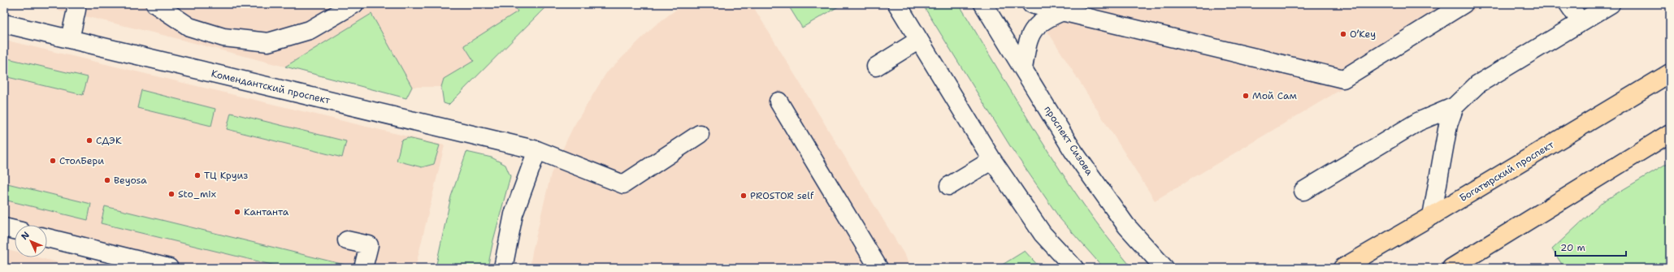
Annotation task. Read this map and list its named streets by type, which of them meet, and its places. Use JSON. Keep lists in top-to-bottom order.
{
  "streets": {
    "main road": ["Богатырский проспект"],
    "street": ["Комендантский проспект", "проспект Сизова"]
  },
  "places": [
    "O’Key",
    "Мой Сам",
    "СДЭК",
    "СтолБери",
    "ТЦ Круиз",
    "Beyosa",
    "Sto_mix",
    "PROSTOR self",
    "Кантанта"
  ],
  "scale_bar": "20 m",
  "north": "top left"
}
